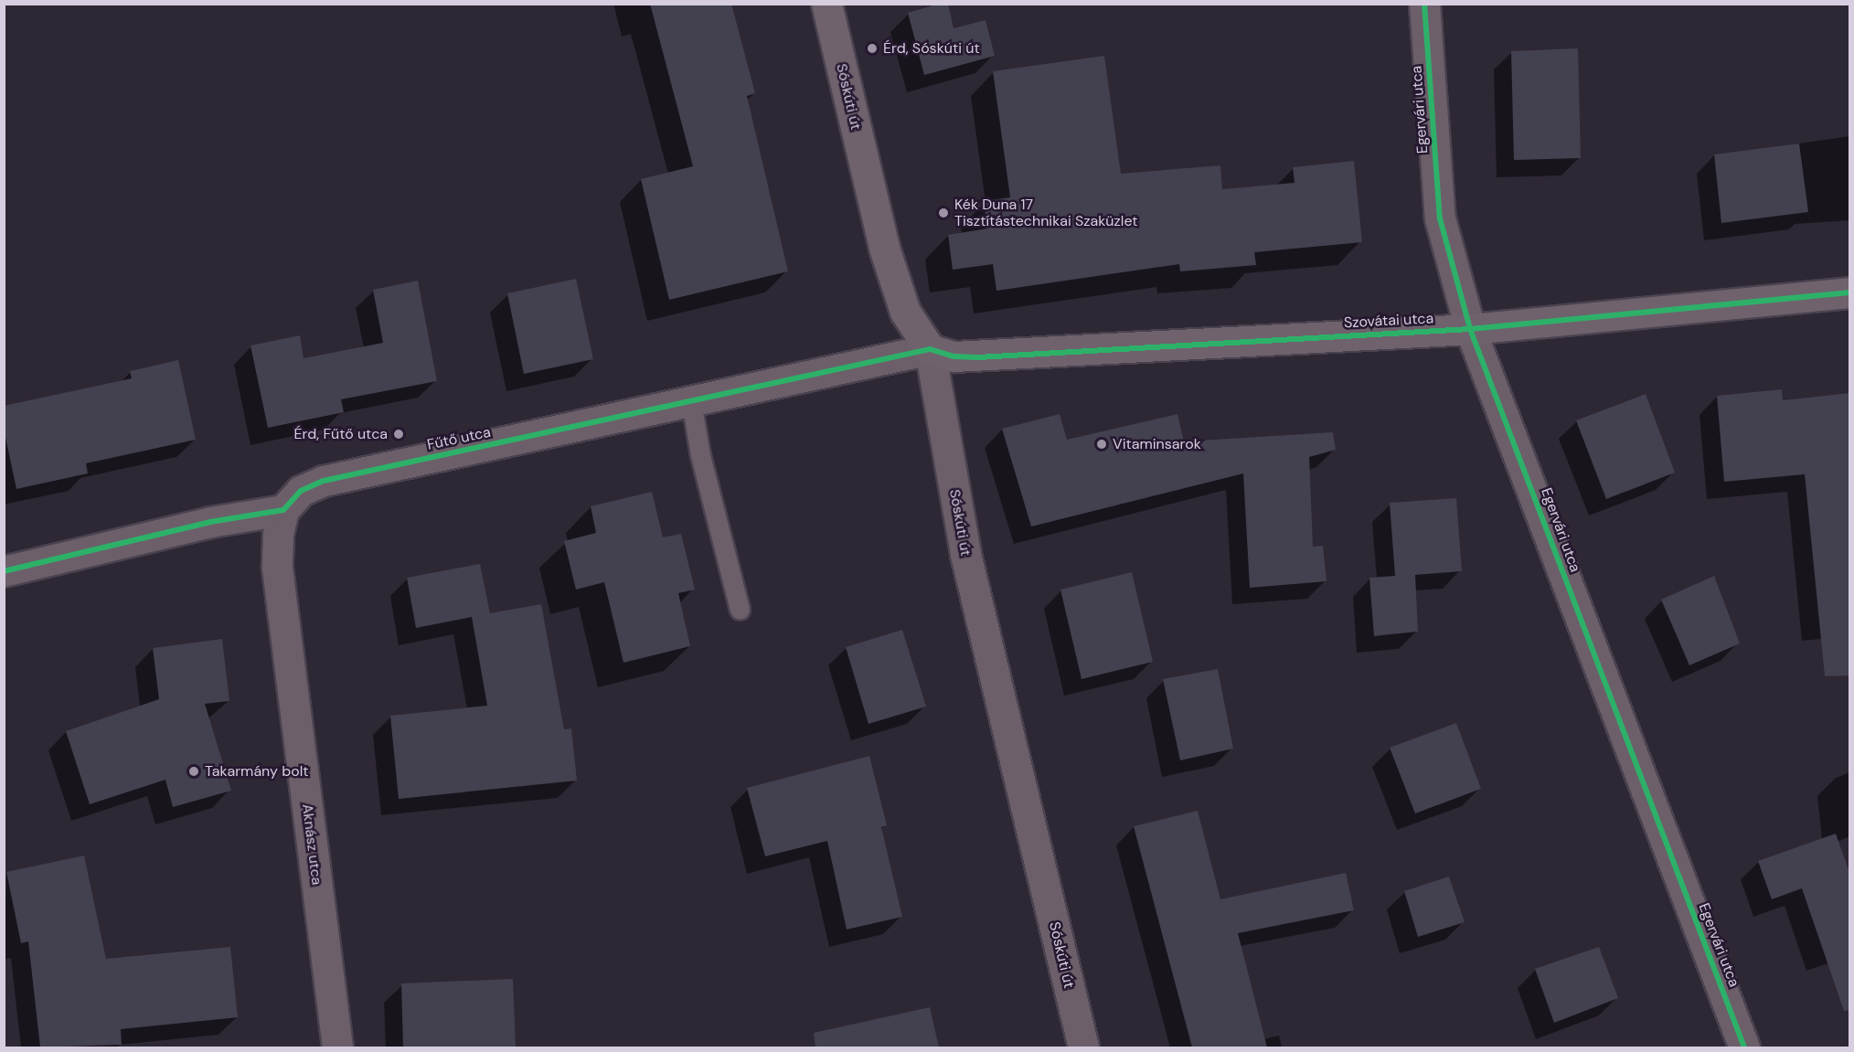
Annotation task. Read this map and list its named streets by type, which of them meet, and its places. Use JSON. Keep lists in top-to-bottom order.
{
  "streets": {
    "street": [
      "Sóskúti út",
      "Egervári utca",
      "Szovátai utca",
      "Fűtő utca",
      "Aknász utca"
    ]
  },
  "crossings": [
    ["Sóskúti út", "Szovátai utca"],
    ["Sóskúti út", "Fűtő utca"],
    ["Egervári utca", "Szovátai utca"],
    ["Szovátai utca", "Fűtő utca"],
    ["Fűtő utca", "Aknász utca"]
  ],
  "places": [
    "Érd, Sóskúti út",
    "Kék Duna 17 Tisztítástechnikai Szaküzlet",
    "Érd, Fűtő utca",
    "Vitaminsarok",
    "Takarmány bolt"
  ]
}
